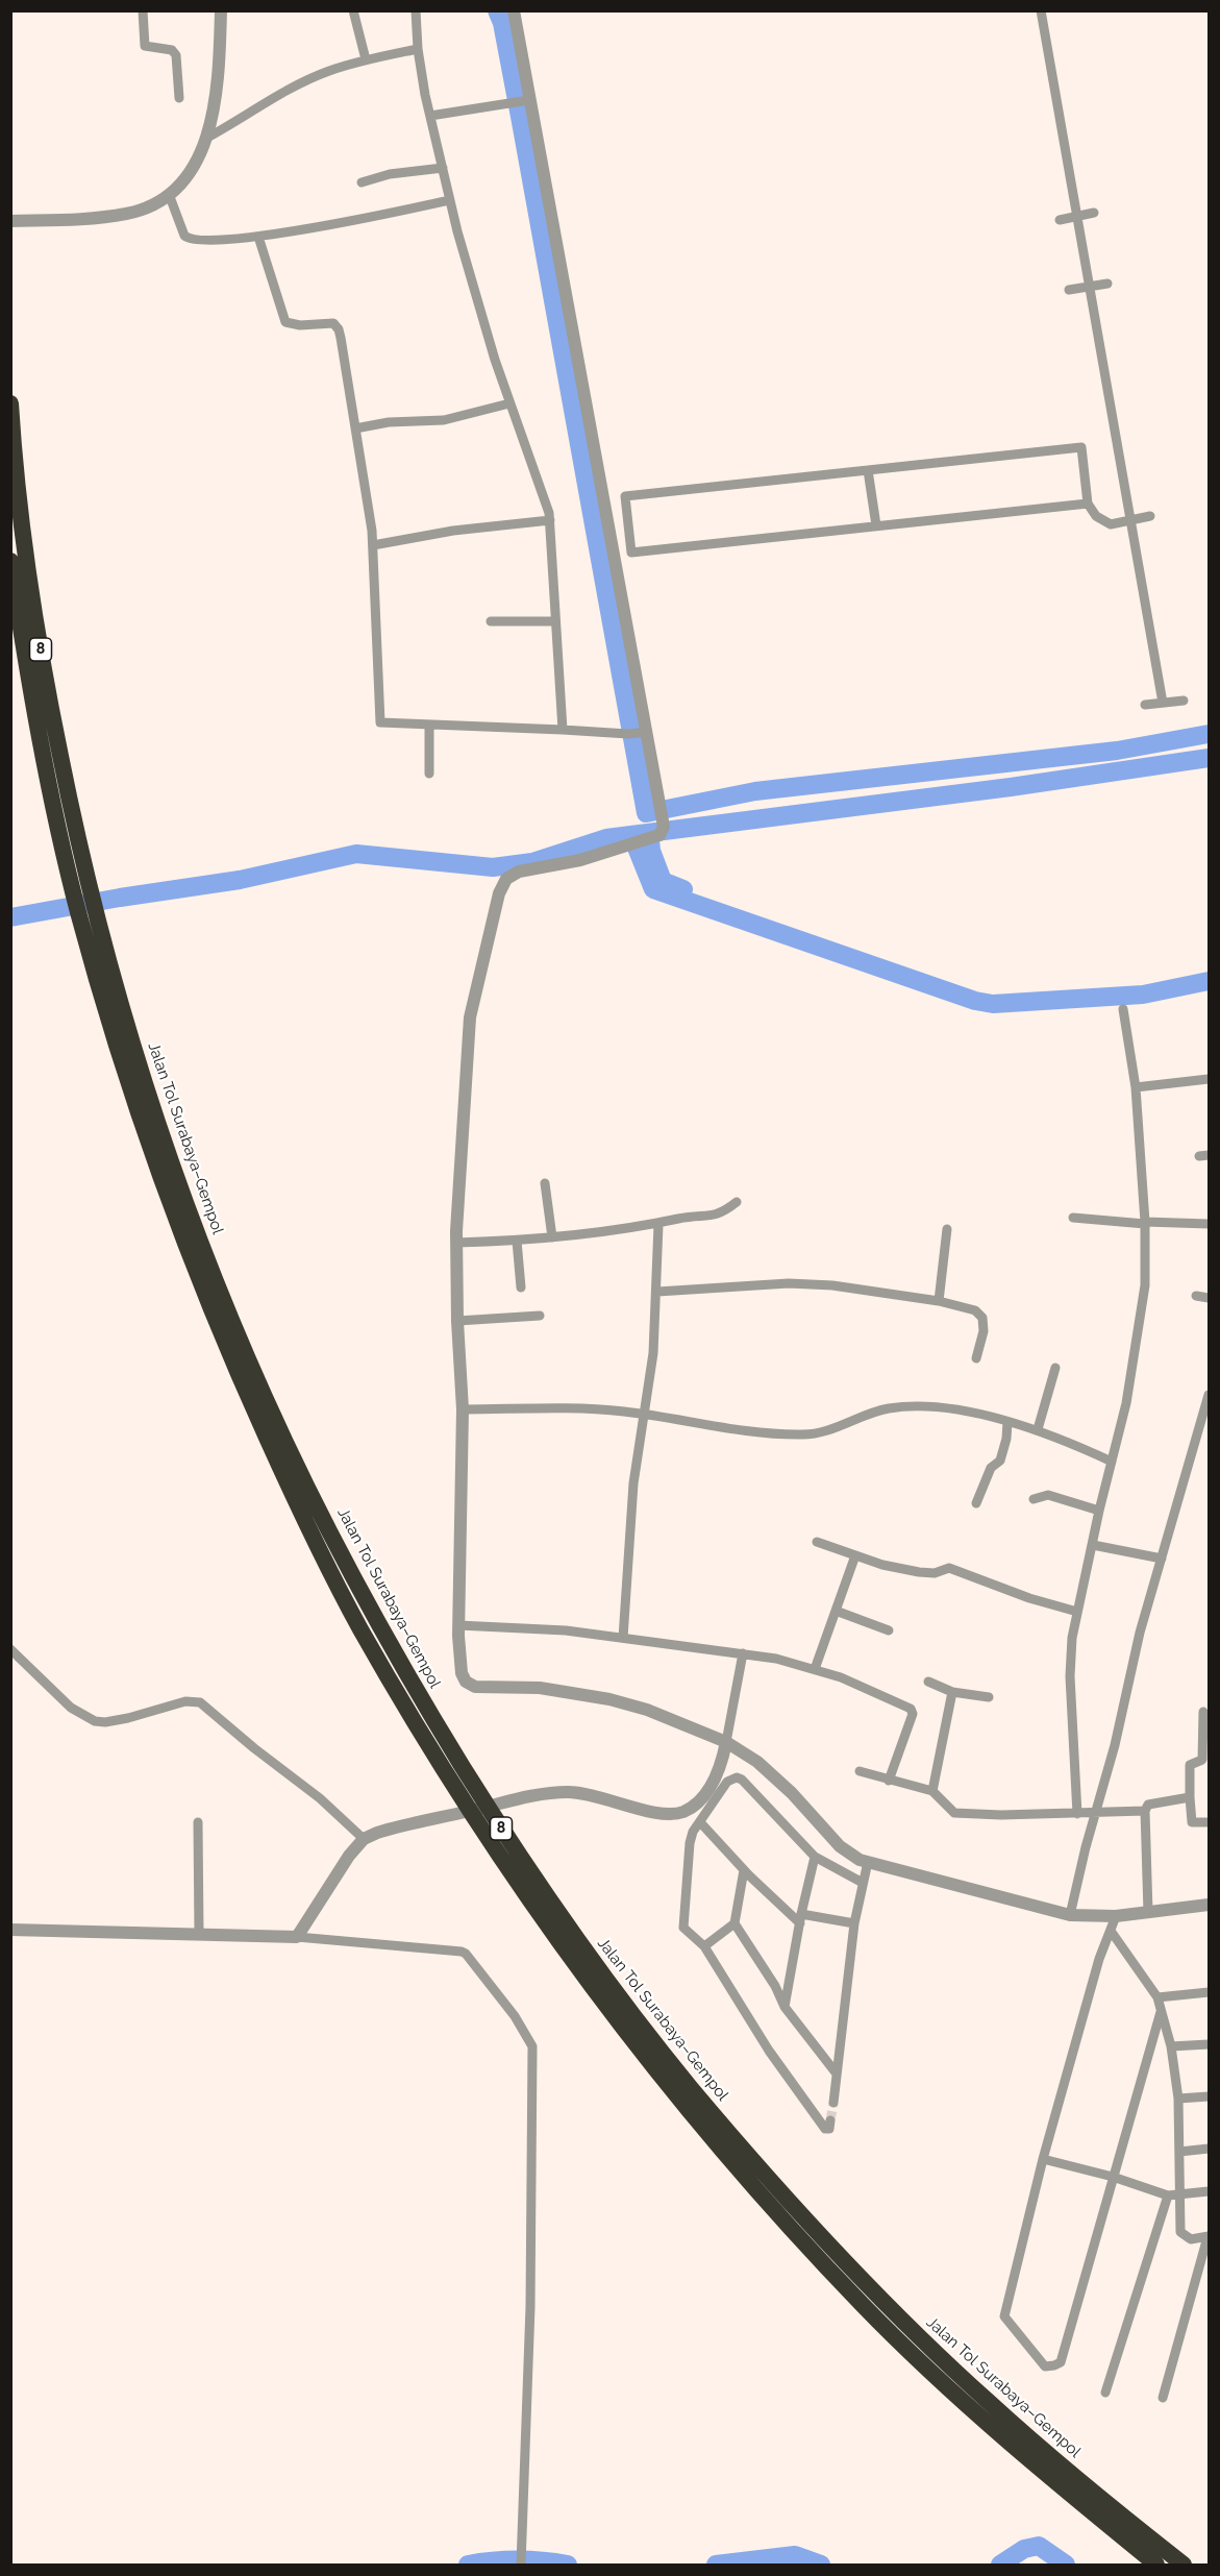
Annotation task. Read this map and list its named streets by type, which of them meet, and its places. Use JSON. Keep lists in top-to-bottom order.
{
  "streets": {
    "highway": ["8", "Jalan Tol Surabaya–Gempol"]
  }
}
